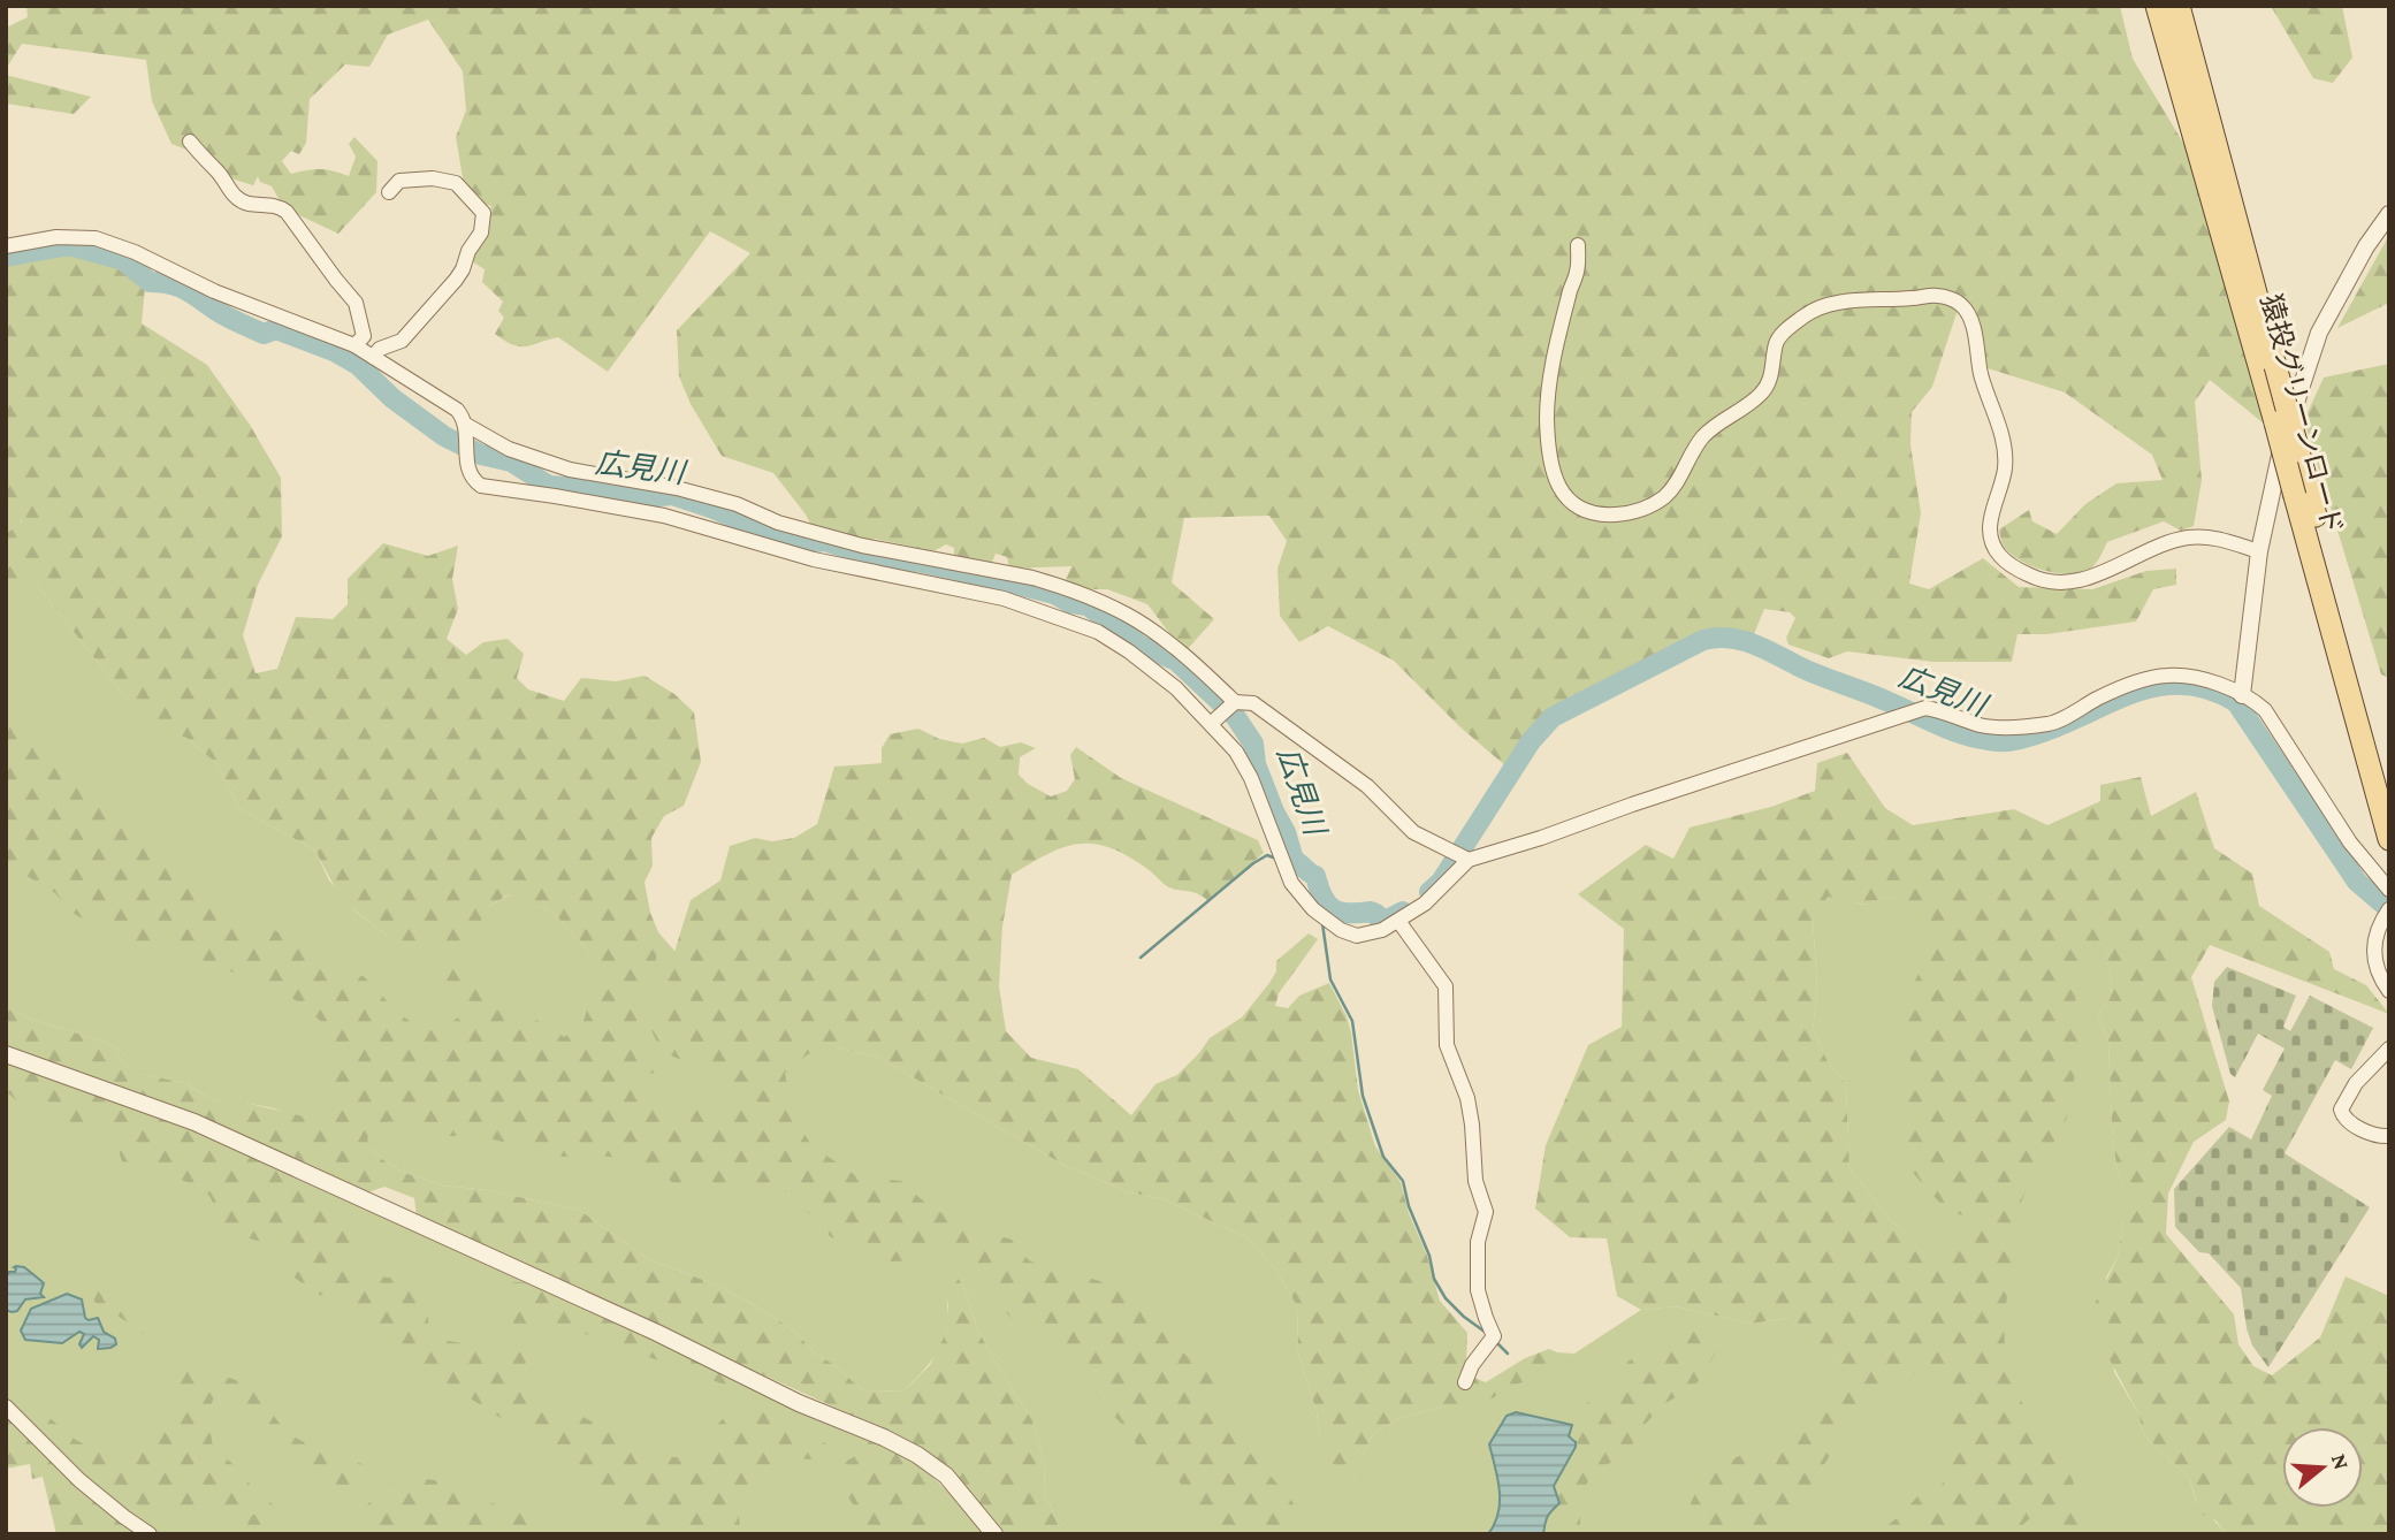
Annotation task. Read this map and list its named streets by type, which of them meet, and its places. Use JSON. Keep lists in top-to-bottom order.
{
  "streets": {
    "main road": ["猿投グリーンロード"]
  },
  "water": ["広見川"],
  "north": "right"
}
